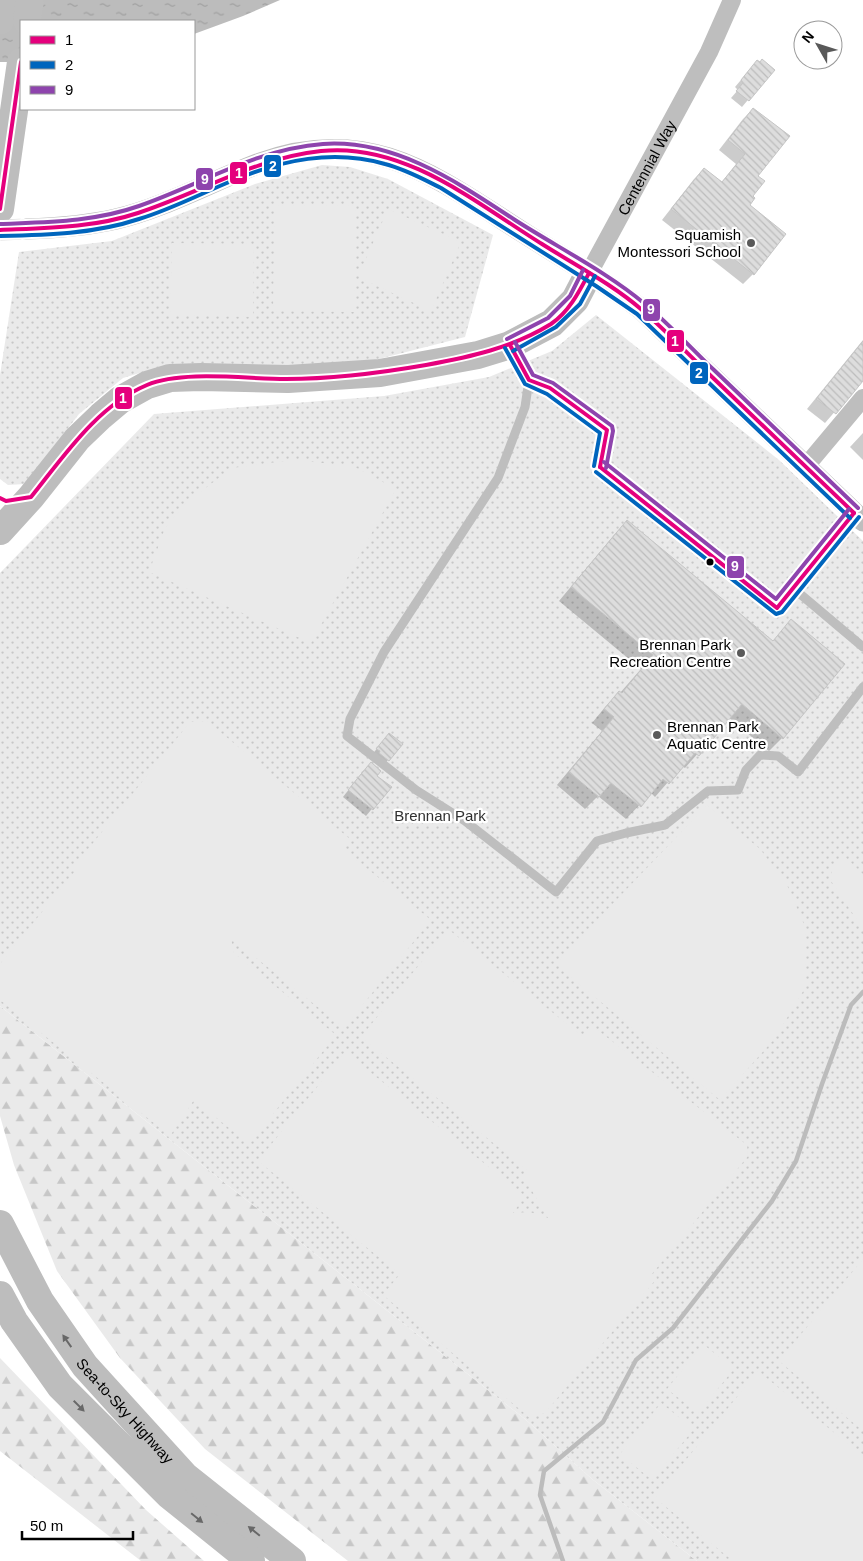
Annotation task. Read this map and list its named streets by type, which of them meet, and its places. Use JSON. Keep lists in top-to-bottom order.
{
  "streets": {
    "highway": ["Sea-to-Sky Highway"],
    "street": ["Centennial Way"]
  },
  "parks": ["Brennan Park"],
  "places": ["Squamish Montessori School", "Brennan Park Recreation Centre", "Brennan Park Aquatic Centre"],
  "lines": ["transit line 1", "transit line 9", "transit line 2"],
  "legend": ["1", "2", "9"],
  "scale_bar": "50 m",
  "north": "top left"
}
